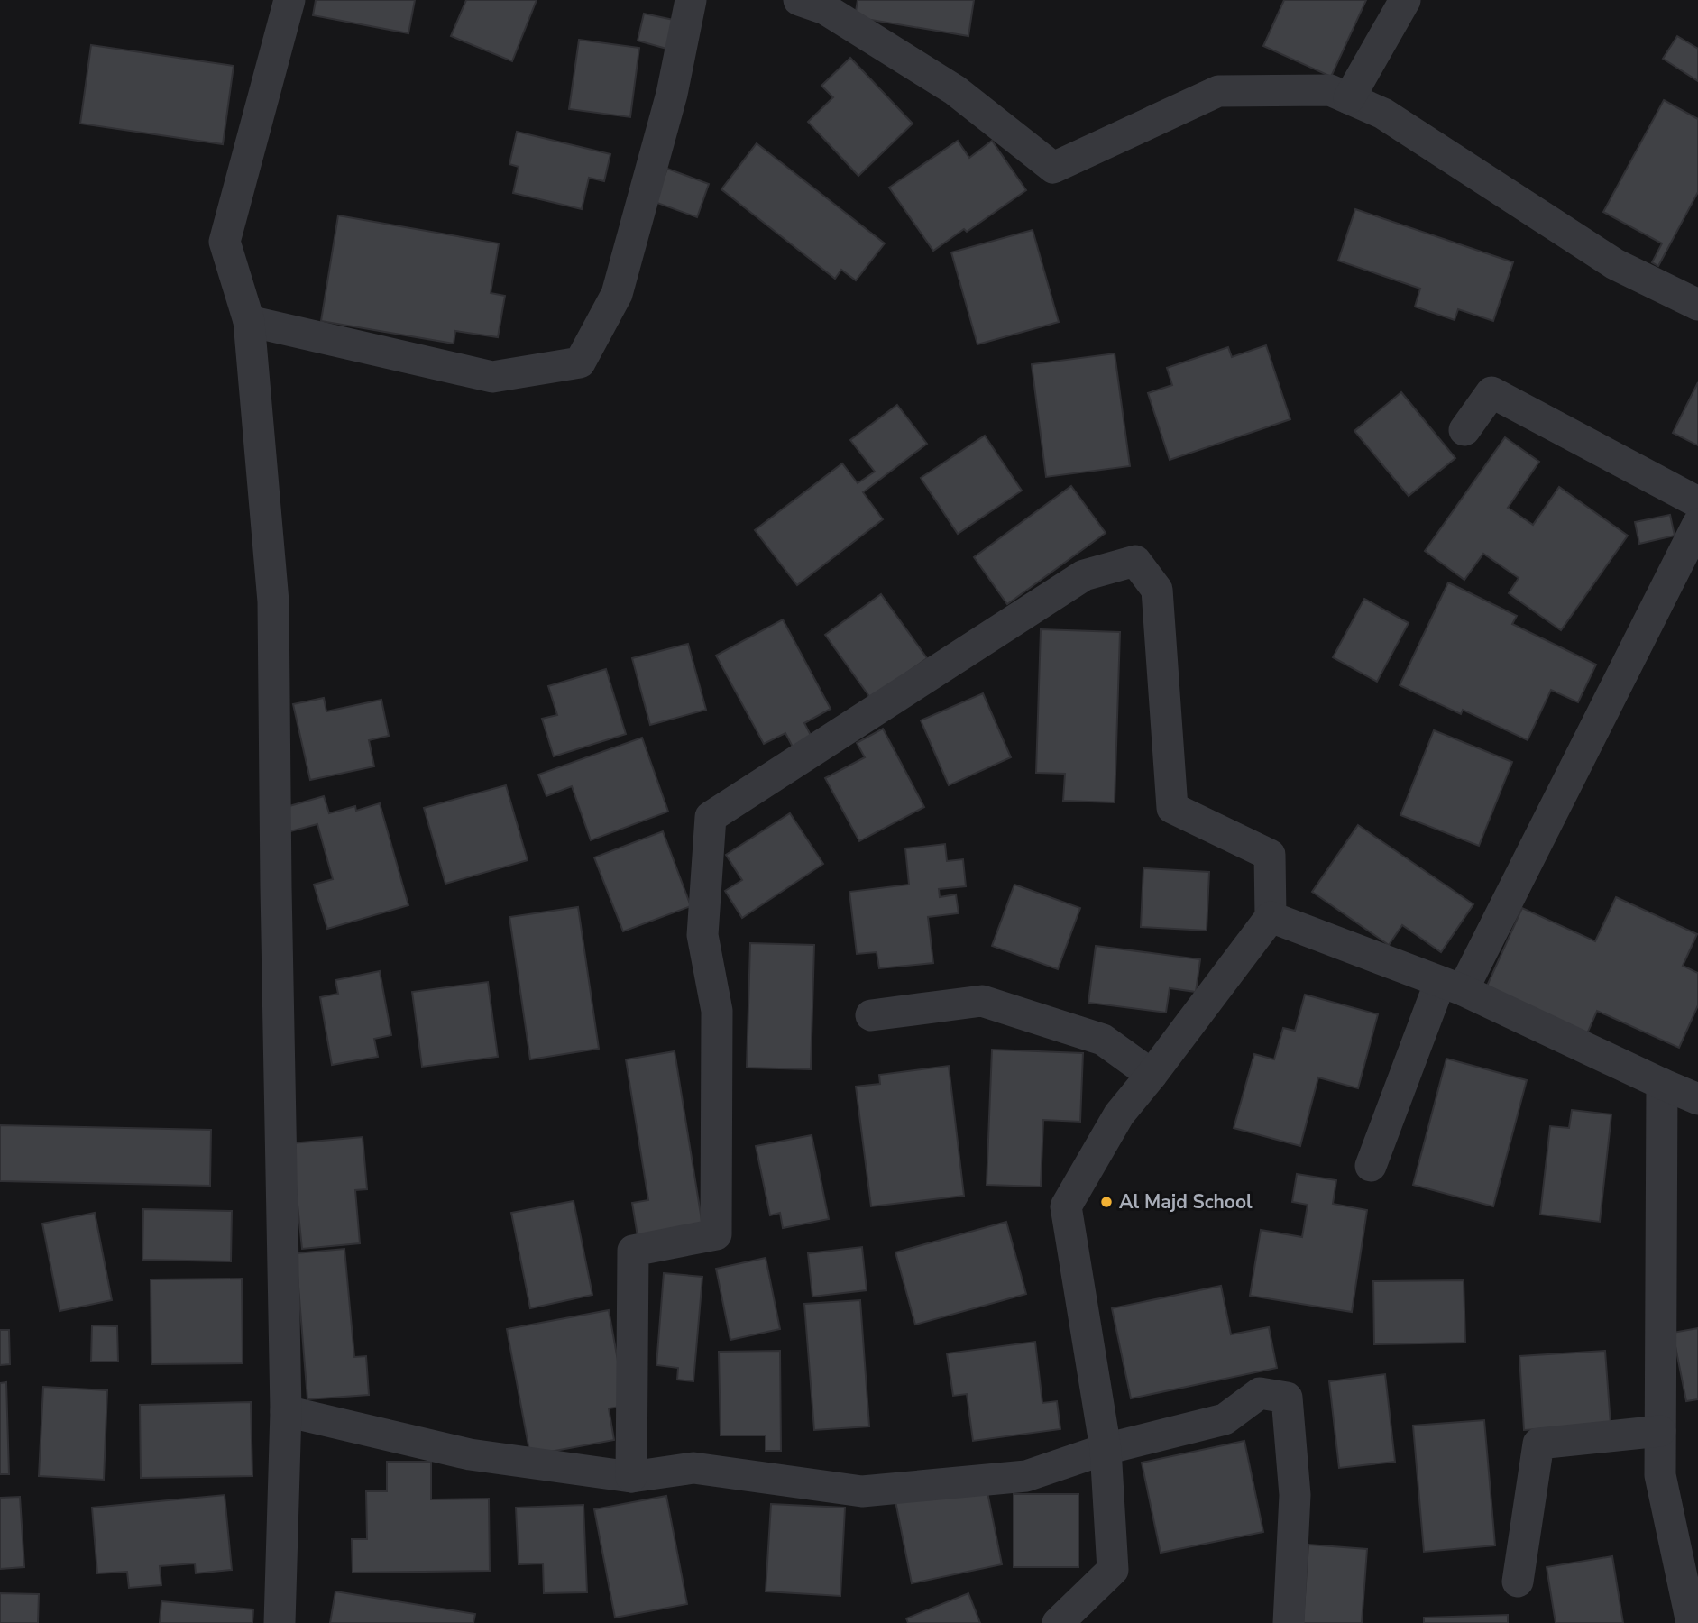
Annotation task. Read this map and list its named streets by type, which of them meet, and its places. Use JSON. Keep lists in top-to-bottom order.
{
  "places": ["Al Majd School"]
}
